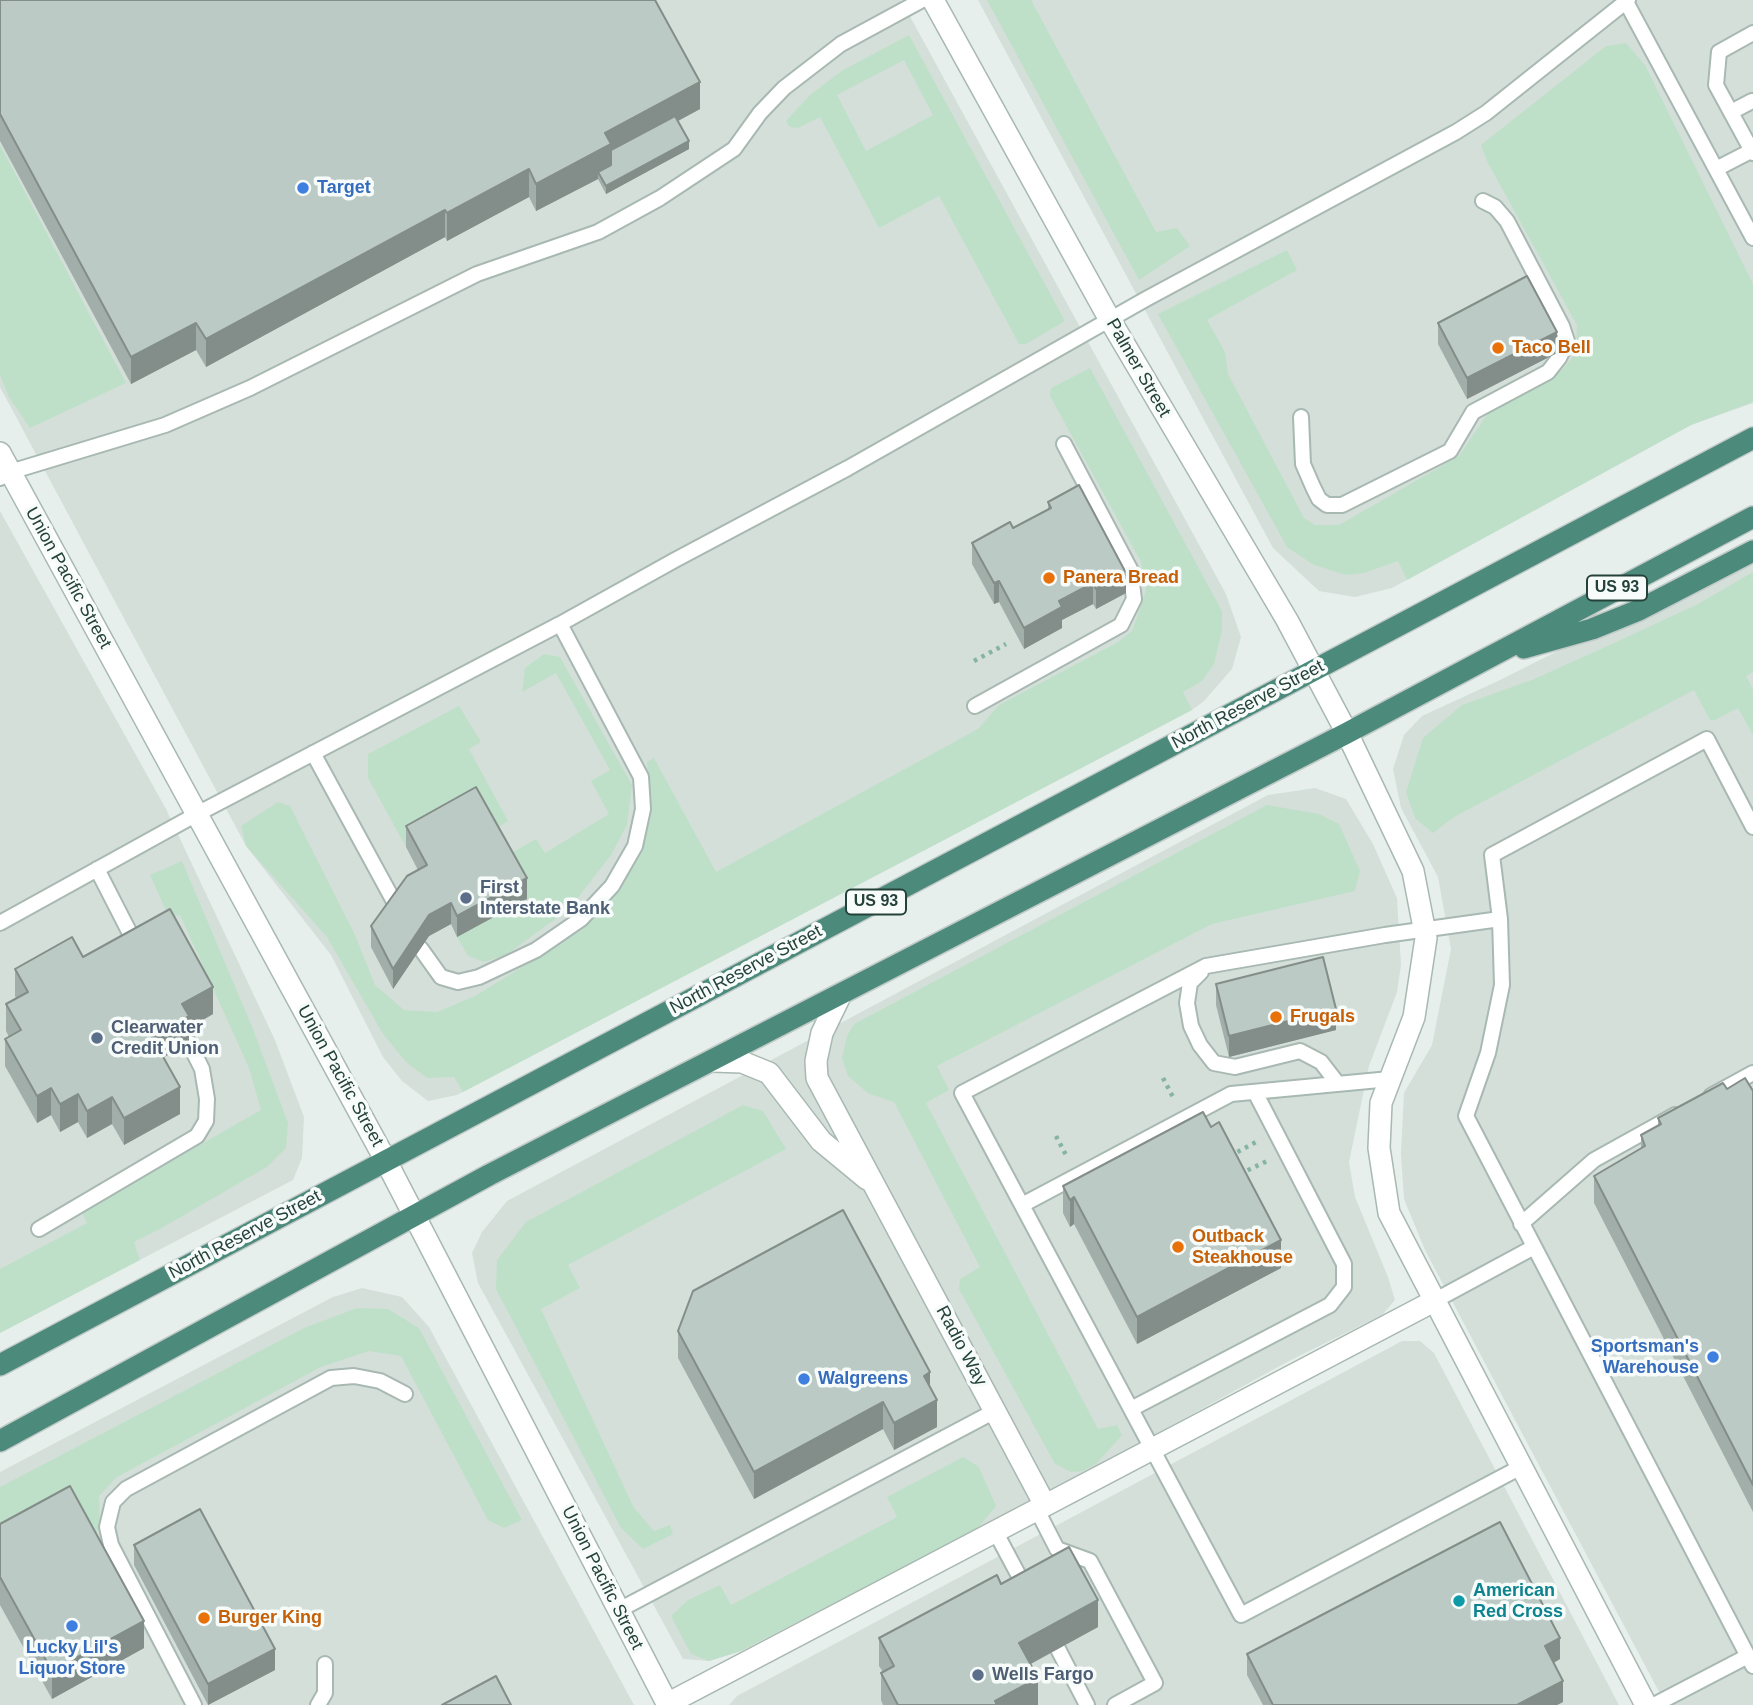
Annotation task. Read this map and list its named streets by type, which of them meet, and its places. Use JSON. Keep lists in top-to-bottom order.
{
  "streets": {
    "highway": ["US 93", "North Reserve Street"],
    "street": ["Palmer Street", "Union Pacific Street", "Radio Way"]
  },
  "crossings": [
    ["Palmer Street", "US 93"],
    ["Palmer Street", "North Reserve Street"],
    ["Union Pacific Street", "US 93"],
    ["Union Pacific Street", "North Reserve Street"],
    ["US 93", "Radio Way"]
  ],
  "places": [
    "Target",
    "Taco Bell",
    "Panera Bread",
    "First Interstate Bank",
    "Frugals",
    "Clearwater Credit Union",
    "Outback Steakhouse",
    "Sportsman's Warehouse",
    "Walgreens",
    "American Red Cross",
    "Burger King",
    "Lucky Lil's Liquor Store",
    "Wells Fargo"
  ]
}
